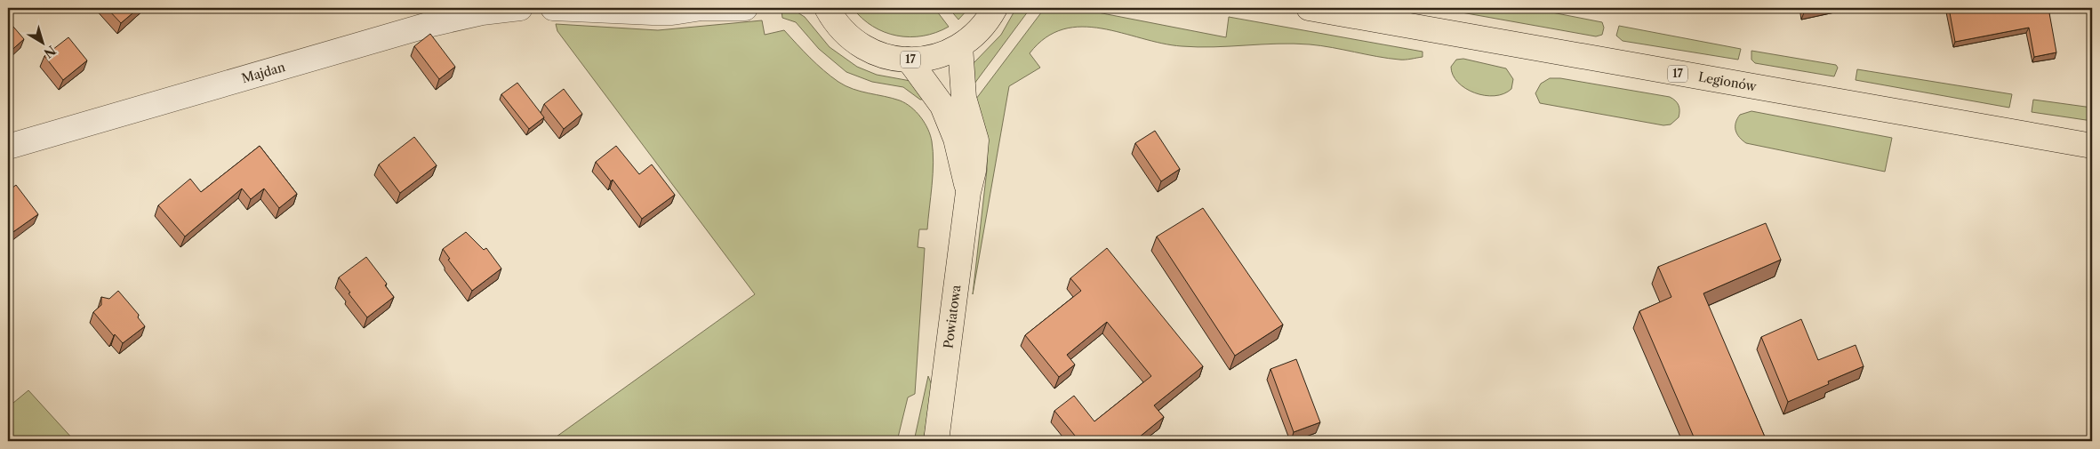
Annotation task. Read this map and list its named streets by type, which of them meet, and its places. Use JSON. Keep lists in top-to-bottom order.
{
  "streets": {
    "main road": ["17", "Legionów", "Powiatowa"],
    "street": ["Majdan"]
  },
  "crossings": [
    ["17", "Powiatowa"]
  ],
  "north": "bottom right"
}
